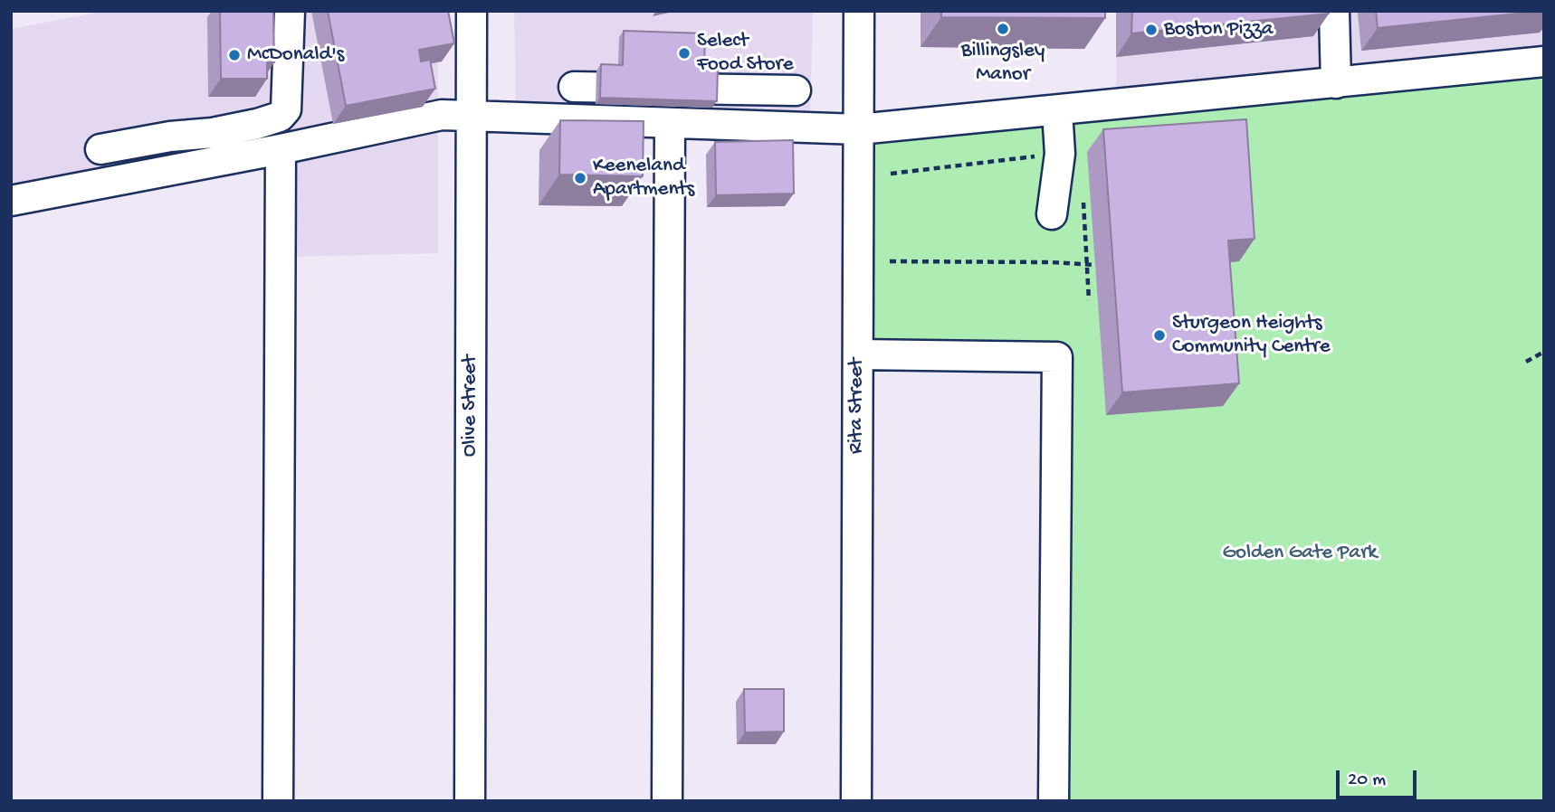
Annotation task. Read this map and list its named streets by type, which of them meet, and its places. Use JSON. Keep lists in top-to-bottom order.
{
  "streets": {
    "street": ["Olive Street", "Rita Street"]
  },
  "parks": ["Golden Gate Park"],
  "places": [
    "Billingsley Manor",
    "Boston Pizza",
    "Select Food Store",
    "McDonald's",
    "Keeneland Apartments",
    "Sturgeon Heights Community Centre"
  ],
  "scale_bar": "20 m"
}
